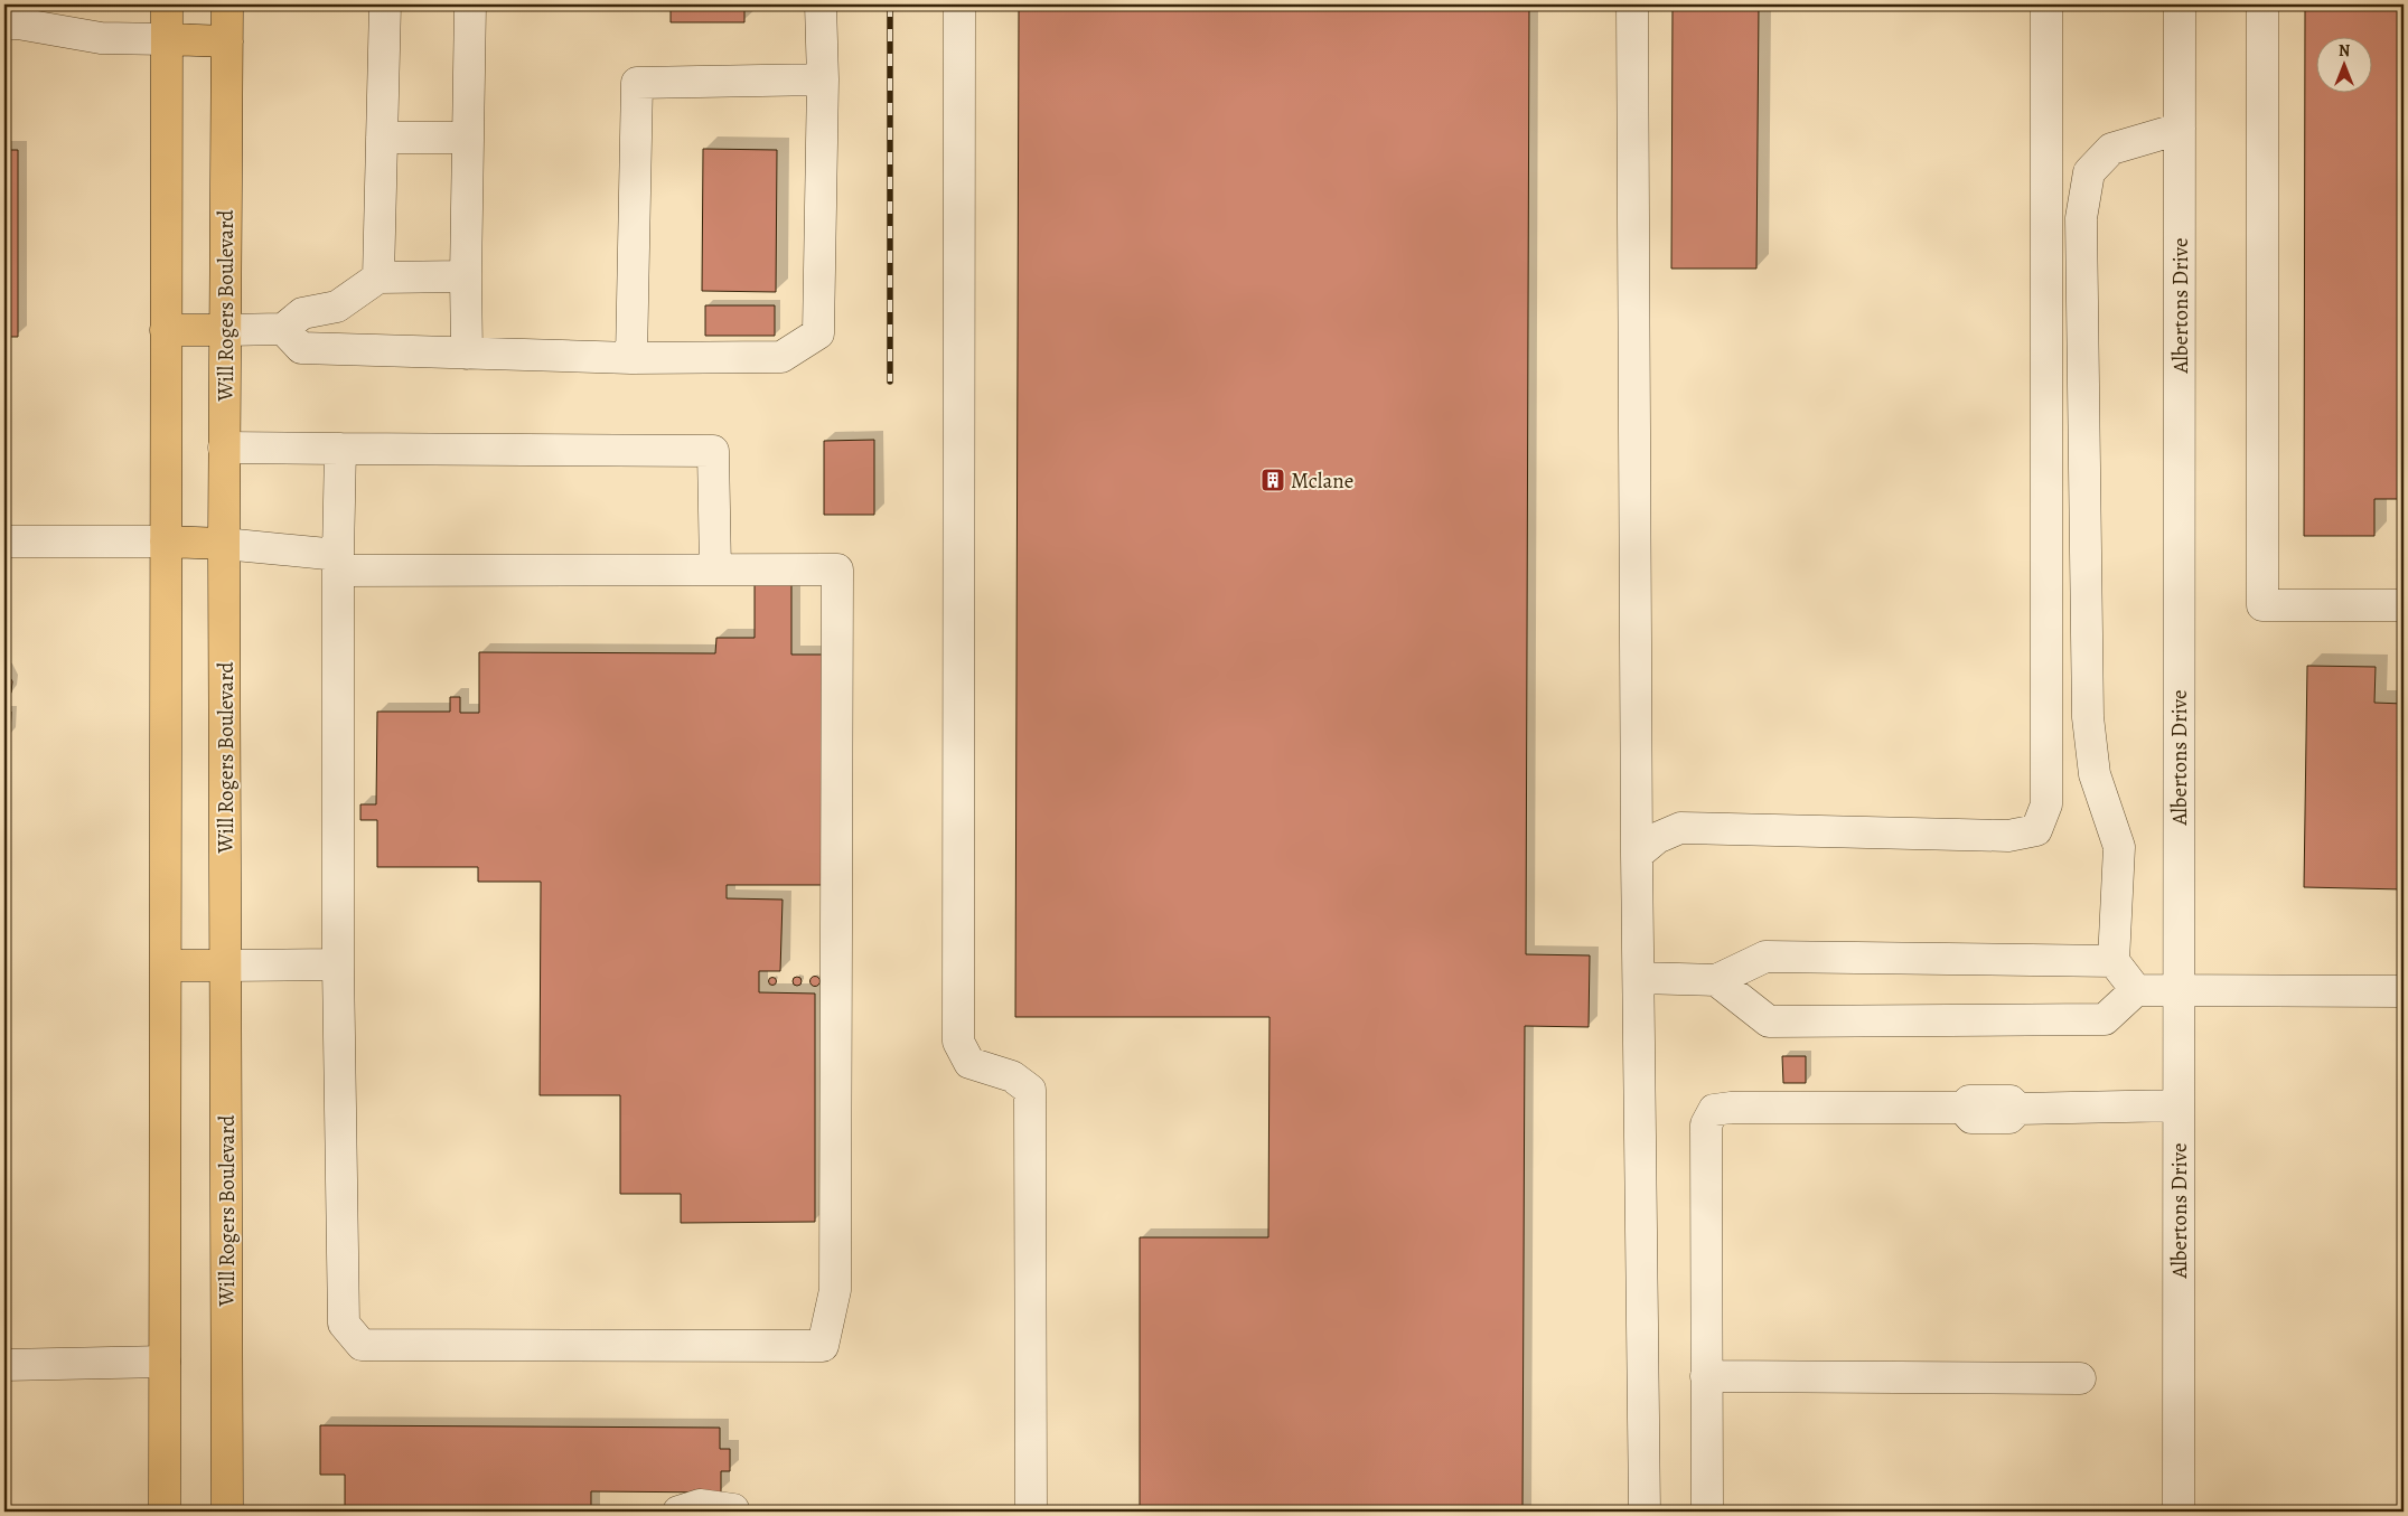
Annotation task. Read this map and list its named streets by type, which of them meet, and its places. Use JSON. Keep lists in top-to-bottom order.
{
  "streets": {
    "main road": ["Will Rogers Boulevard"],
    "street": ["Albertons Drive"]
  },
  "places": {
    "building": ["Mclane"]
  },
  "north": "top"
}
